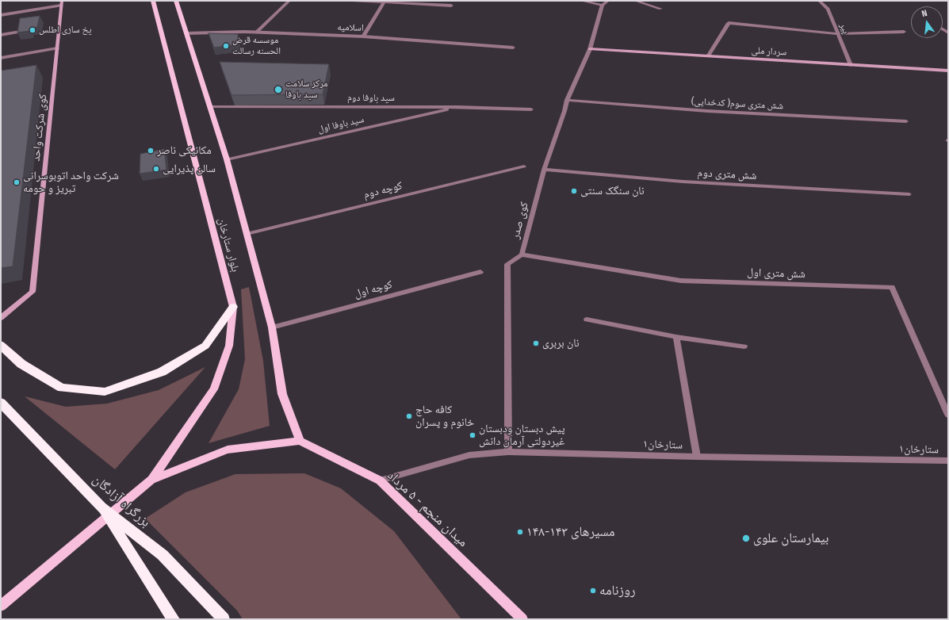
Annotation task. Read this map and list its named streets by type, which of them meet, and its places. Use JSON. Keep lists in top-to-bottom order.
{
  "streets": {
    "highway": ["بزرگراه آزادگان"],
    "main road": ["بلوار ستارخان", "میدان منجم - ۵ مرداد"],
    "street": [
      "اسلامیه",
      "پیر",
      "سردار ملی",
      "سید باوفا دوم",
      "(کدخدایی )شش متری سوم",
      "سید باوفا اول",
      "کوی شرکت واحد",
      "شش متری دوم",
      "کوچه دوم",
      "کوی صدر",
      "شش متری اول",
      "کوچه اول",
      "ستارخان۱"
    ]
  },
  "crossings": [
    ["اسلامیه", "بلوار ستارخان"],
    ["پیر", "سردار ملی"],
    ["سردار ملی", "کوی صدر"],
    ["سید باوفا دوم", "سید باوفا اول"],
    ["سید باوفا دوم", "بلوار ستارخان"],
    ["(کدخدایی )شش متری سوم", "کوی صدر"],
    ["سید باوفا اول", "بلوار ستارخان"],
    ["شش متری دوم", "کوی صدر"],
    ["کوچه دوم", "بلوار ستارخان"],
    ["کوی صدر", "شش متری اول"],
    ["کوی صدر", "ستارخان۱"],
    ["بلوار ستارخان", "کوچه اول"],
    ["بلوار ستارخان", "میدان منجم - ۵ مرداد"],
    ["ستارخان۱", "میدان منجم - ۵ مرداد"]
  ],
  "places": [
    "یخ سازی اطلس",
    "موسسه قرض الحسنه رسالت",
    "مرکز سلامت سید باوفا",
    "مکانیکی ناصر",
    "سالن پذیرایی",
    "شرکت واحد اتوبوسرانی تبریز و حومه",
    "نان سنگک سنتی",
    "نان بربری",
    "کافه حاج‌ خانوم‌ و پسران",
    "پیش دبستان ودبستان غیردولتی آرمان دانش",
    "مسیرهای ۱۴۳-۱۴۸",
    "بیمارستان علوی",
    "روزنامه"
  ],
  "north": "top"
}
